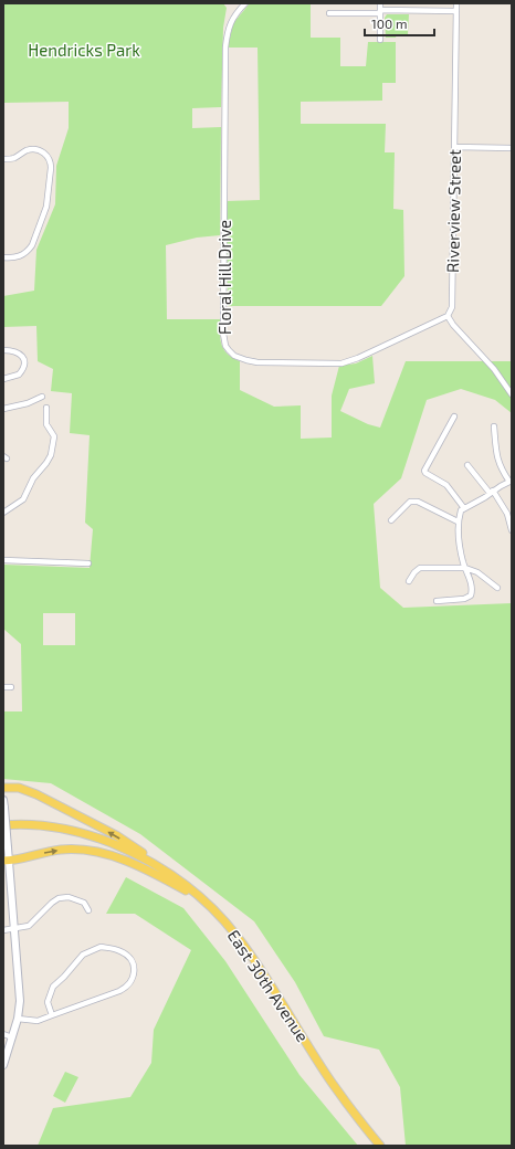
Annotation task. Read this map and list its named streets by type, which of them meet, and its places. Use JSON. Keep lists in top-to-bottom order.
{
  "streets": {
    "main road": ["East 30th Avenue"],
    "street": ["Riverview Street", "Floral Hill Drive"]
  },
  "crossings": [
    ["Riverview Street", "Floral Hill Drive"]
  ],
  "parks": ["Hendricks Park"],
  "scale_bar": "100 m"
}
